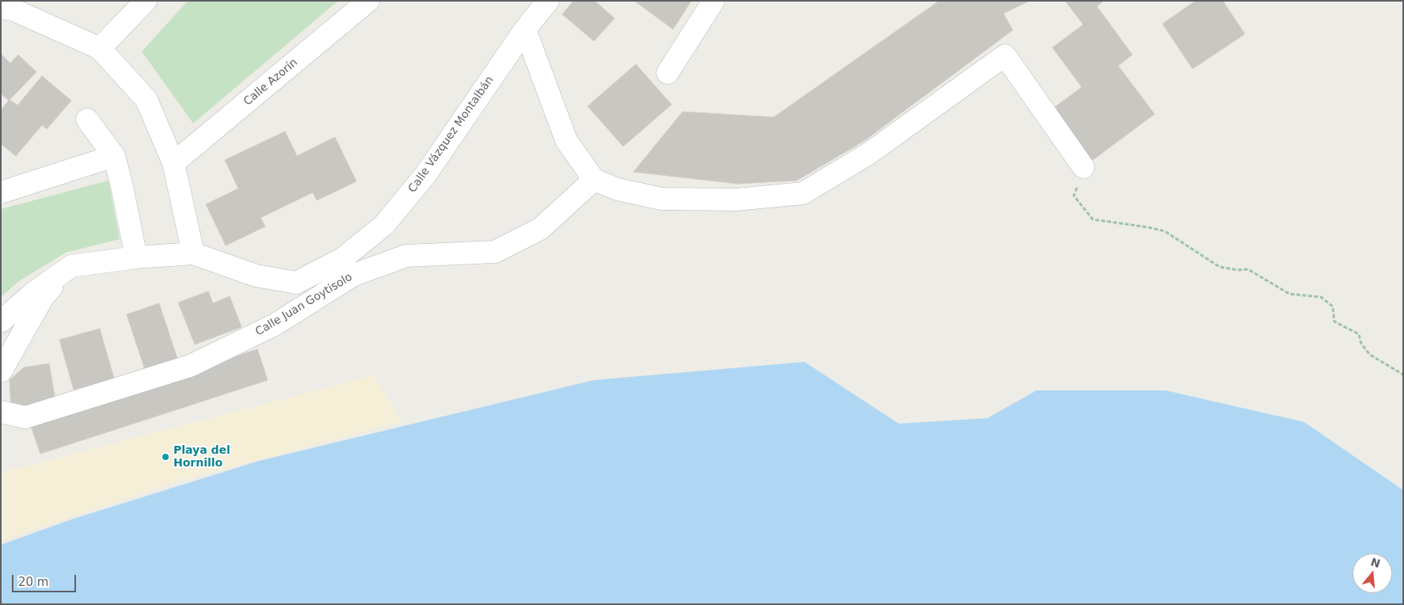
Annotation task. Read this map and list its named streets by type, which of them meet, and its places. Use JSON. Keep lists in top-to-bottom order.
{
  "streets": {
    "street": ["Calle Azorín", "Calle Vázquez Montalbán", "Calle Juan Goytisolo"]
  },
  "places": ["Playa del Hornillo"],
  "scale_bar": "20 m",
  "north": "top"
}
